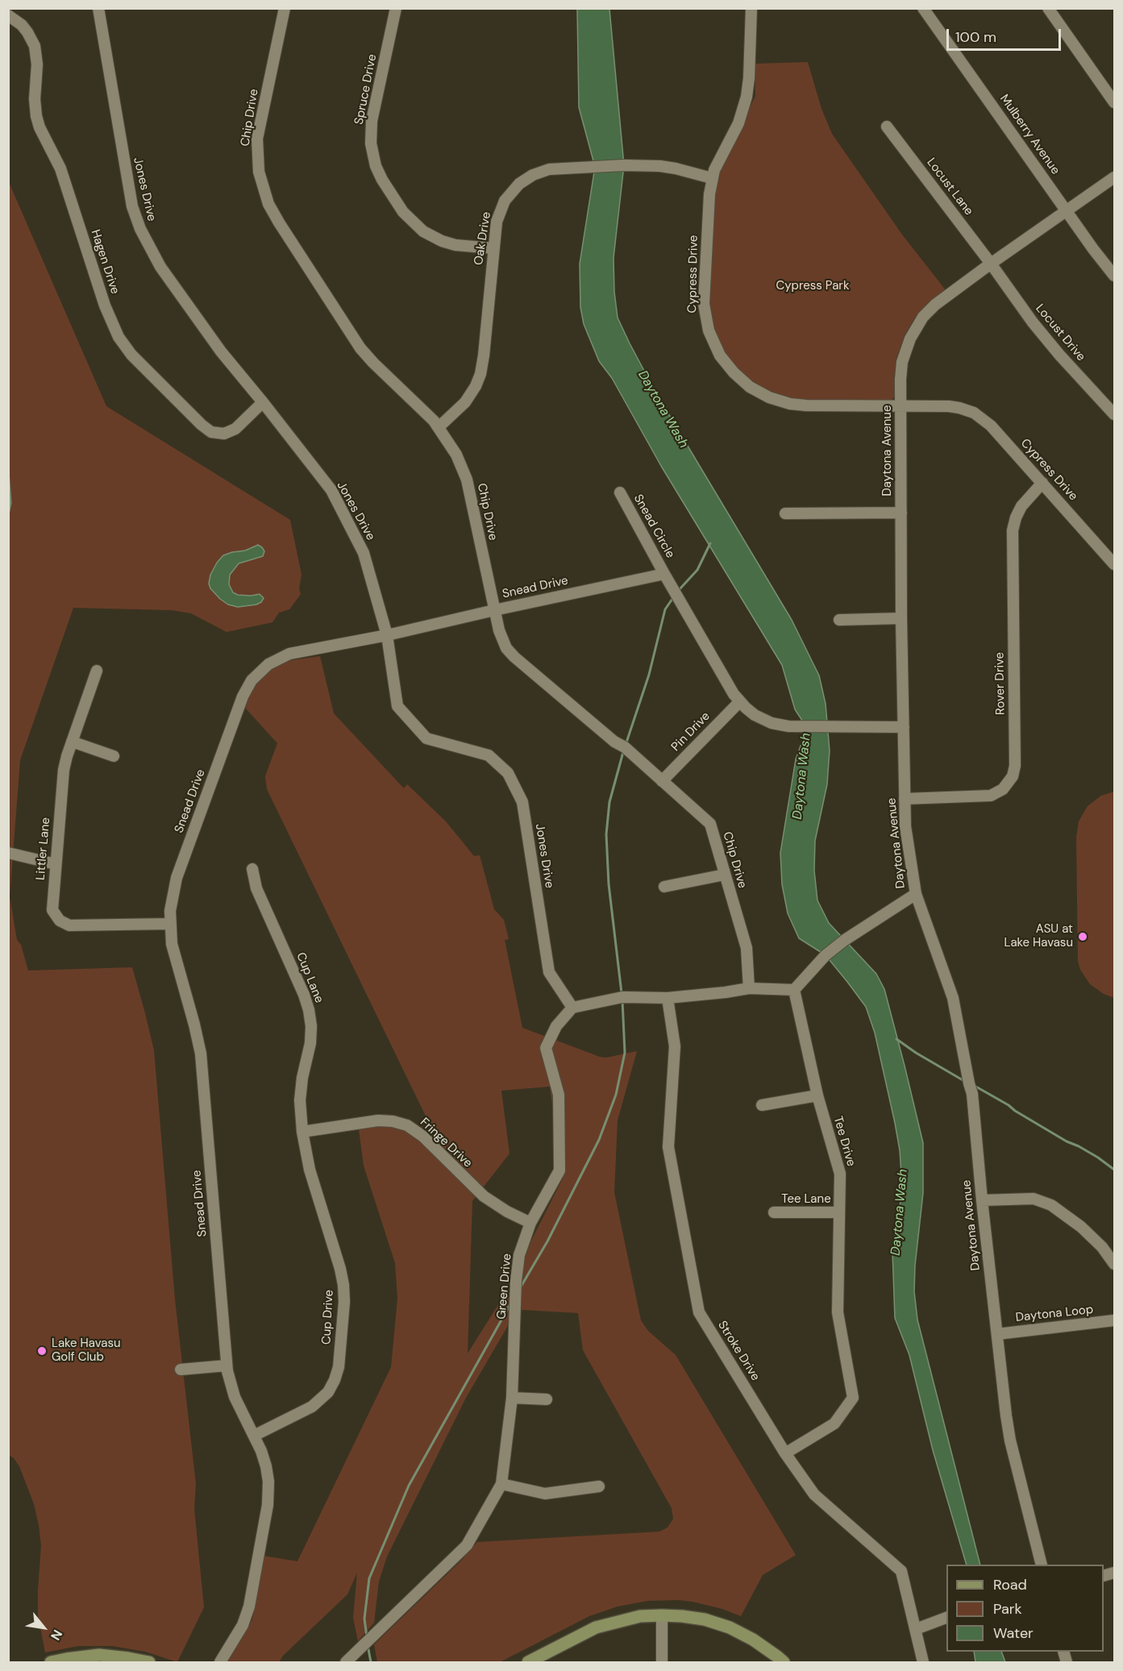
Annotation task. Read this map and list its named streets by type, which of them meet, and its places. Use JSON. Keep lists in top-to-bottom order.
{
  "streets": {
    "street": [
      "Spruce Drive",
      "Chip Drive",
      "Mulberry Avenue",
      "Locust Lane",
      "Jones Drive",
      "Oak Drive",
      "Hagen Drive",
      "Cypress Drive",
      "Locust Drive",
      "Daytona Avenue",
      "Snead Circle",
      "Snead Drive",
      "Rover Drive",
      "Pin Drive",
      "Littler Lane",
      "Cup Lane",
      "Tee Drive",
      "Fringe Drive",
      "Tee Lane",
      "Green Drive",
      "Daytona Loop",
      "Cup Drive",
      "Stroke Drive"
    ]
  },
  "crossings": [
    ["Spruce Drive", "Oak Drive"],
    ["Chip Drive", "Oak Drive"],
    ["Chip Drive", "Snead Drive"],
    ["Chip Drive", "Pin Drive"],
    ["Mulberry Avenue", "Daytona Avenue"],
    ["Locust Lane", "Locust Drive"],
    ["Locust Lane", "Daytona Avenue"],
    ["Jones Drive", "Hagen Drive"],
    ["Jones Drive", "Snead Drive"],
    ["Jones Drive", "Green Drive"],
    ["Oak Drive", "Cypress Drive"],
    ["Cypress Drive", "Daytona Avenue"],
    ["Cypress Drive", "Rover Drive"],
    ["Locust Drive", "Daytona Avenue"],
    ["Daytona Avenue", "Rover Drive"],
    ["Daytona Avenue", "Daytona Loop"],
    ["Snead Circle", "Snead Drive"],
    ["Snead Drive", "Littler Lane"],
    ["Snead Drive", "Cup Drive"],
    ["Cup Lane", "Fringe Drive"],
    ["Cup Lane", "Cup Drive"],
    ["Tee Drive", "Tee Lane"],
    ["Tee Drive", "Stroke Drive"],
    ["Fringe Drive", "Green Drive"],
    ["Fringe Drive", "Cup Drive"]
  ],
  "water": ["Daytona Wash"],
  "parks": ["Cypress Park"],
  "places": ["ASU at Lake Havasu", "Lake Havasu Golf Club"],
  "legend": ["Road", "Park", "Water"],
  "scale_bar": "100 m",
  "north": "bottom right"
}
